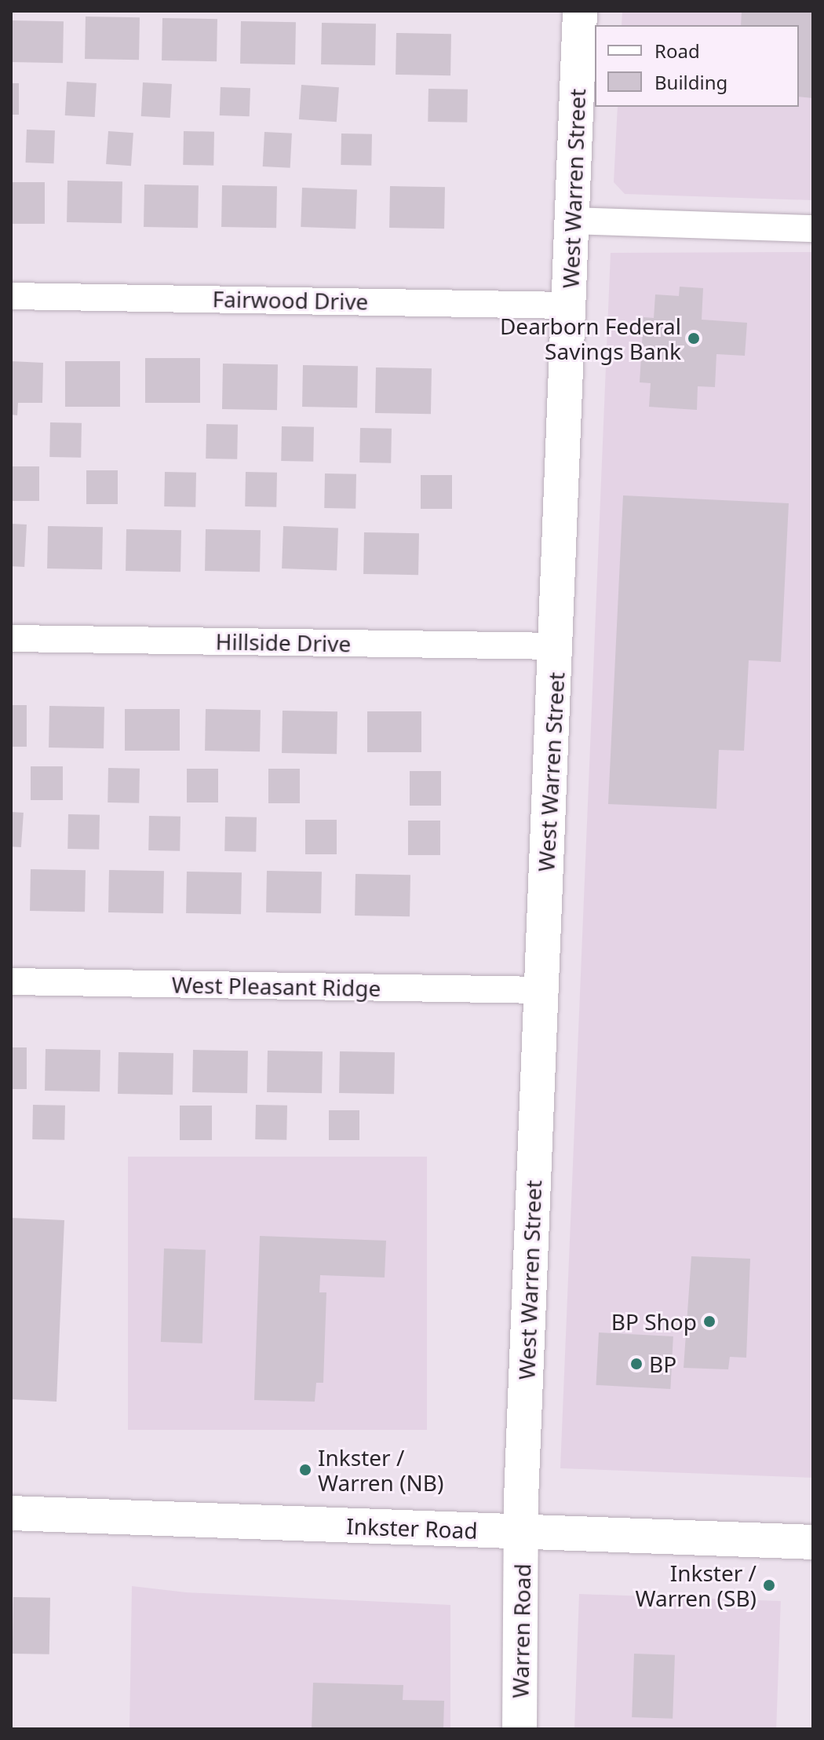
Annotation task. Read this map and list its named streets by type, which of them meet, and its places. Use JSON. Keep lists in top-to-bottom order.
{
  "streets": {
    "main road": ["West Warren Street", "Inkster Road", "Warren Road"],
    "street": ["Fairwood Drive", "Hillside Drive", "West Pleasant Ridge"]
  },
  "crossings": [
    ["West Warren Street", "Fairwood Drive"],
    ["West Warren Street", "Hillside Drive"],
    ["West Warren Street", "West Pleasant Ridge"],
    ["West Warren Street", "Inkster Road"],
    ["West Warren Street", "Warren Road"],
    ["Inkster Road", "Warren Road"]
  ],
  "places": [
    "Dearborn Federal Savings Bank",
    "BP Shop",
    "BP",
    "Inkster / Warren (NB)",
    "Inkster / Warren (SB)"
  ],
  "legend": ["Road", "Building"]
}
